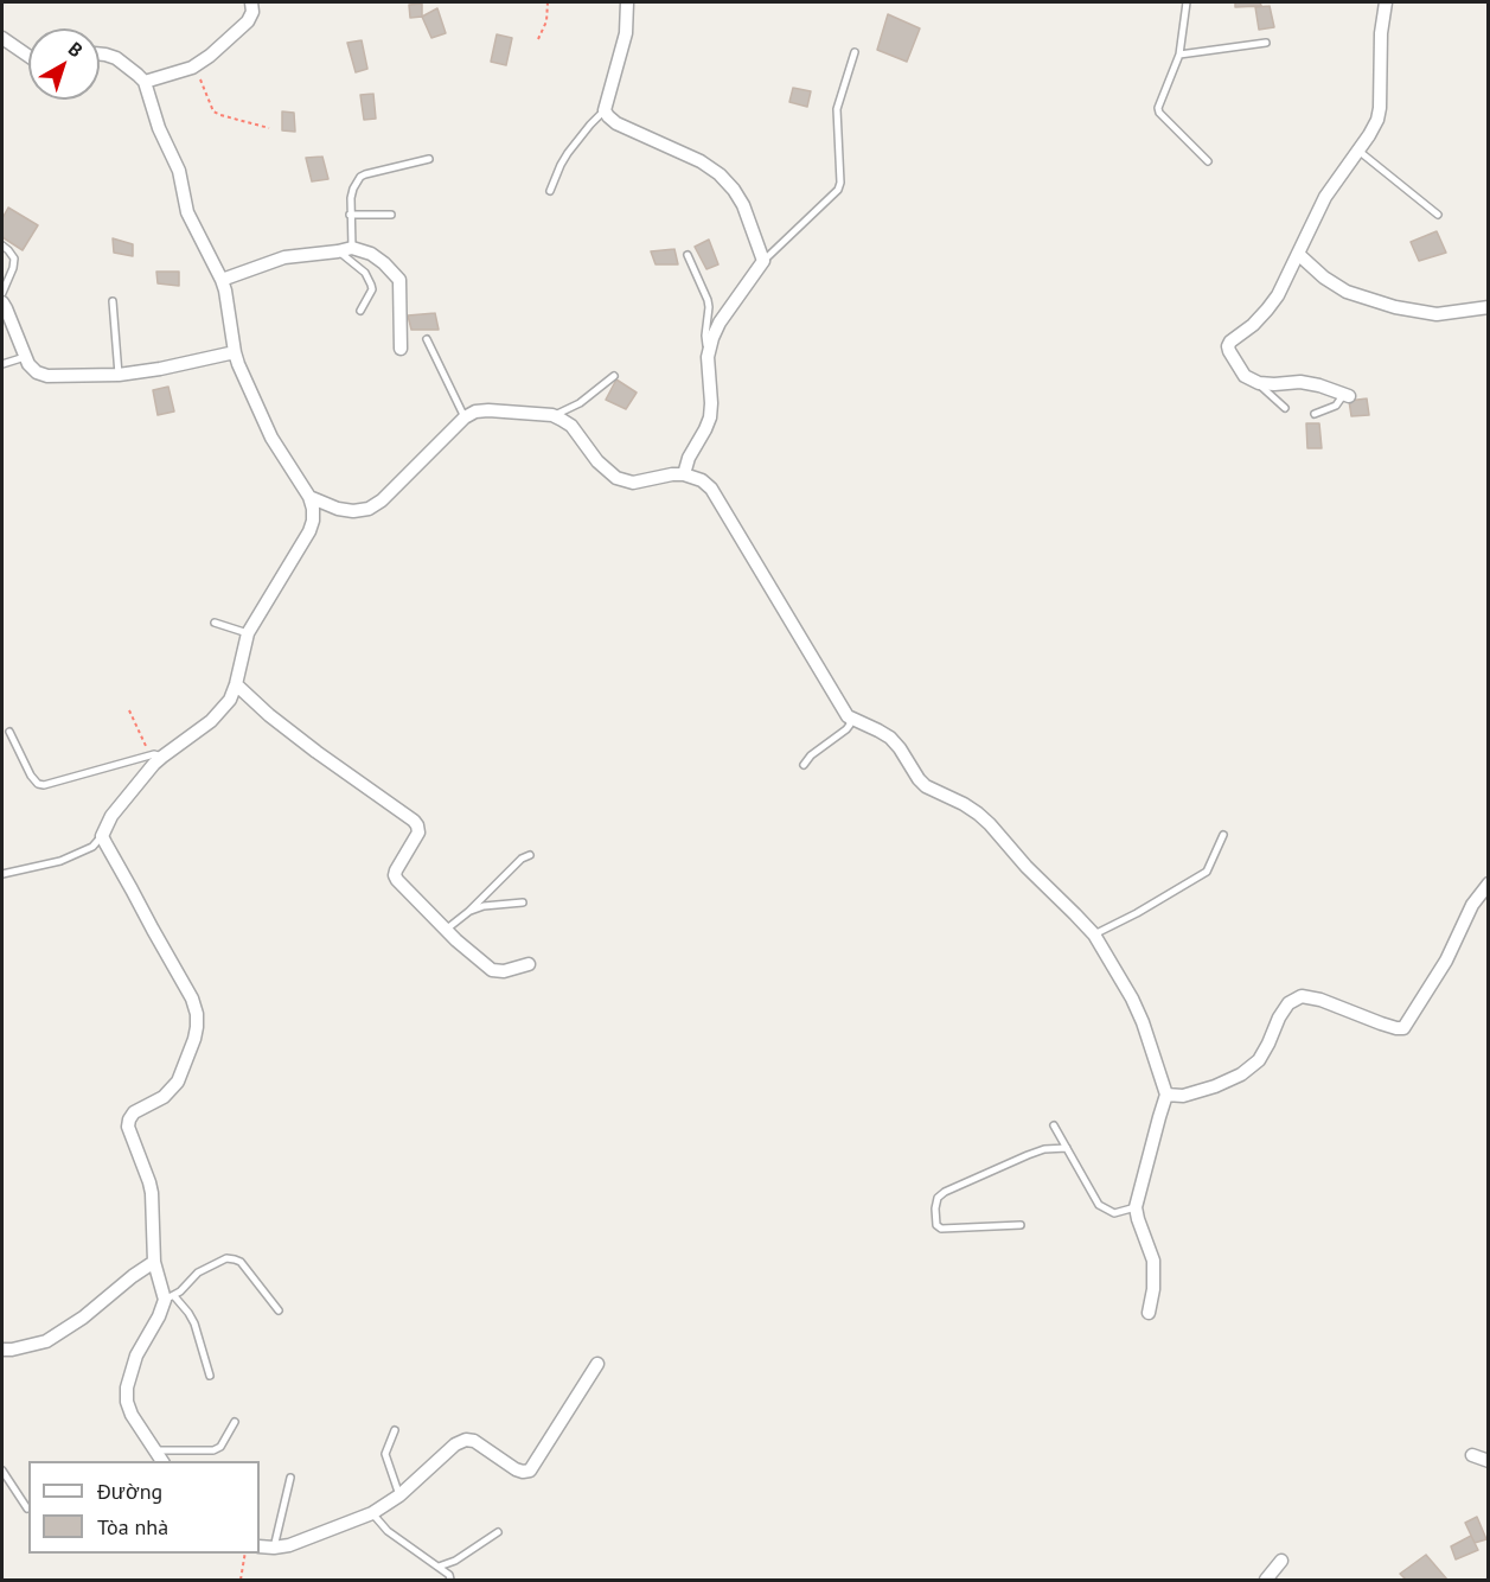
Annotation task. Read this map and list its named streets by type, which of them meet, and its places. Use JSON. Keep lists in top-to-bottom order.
{
  "legend": ["Đường", "Tòa nhà"],
  "north": "top right"
}
